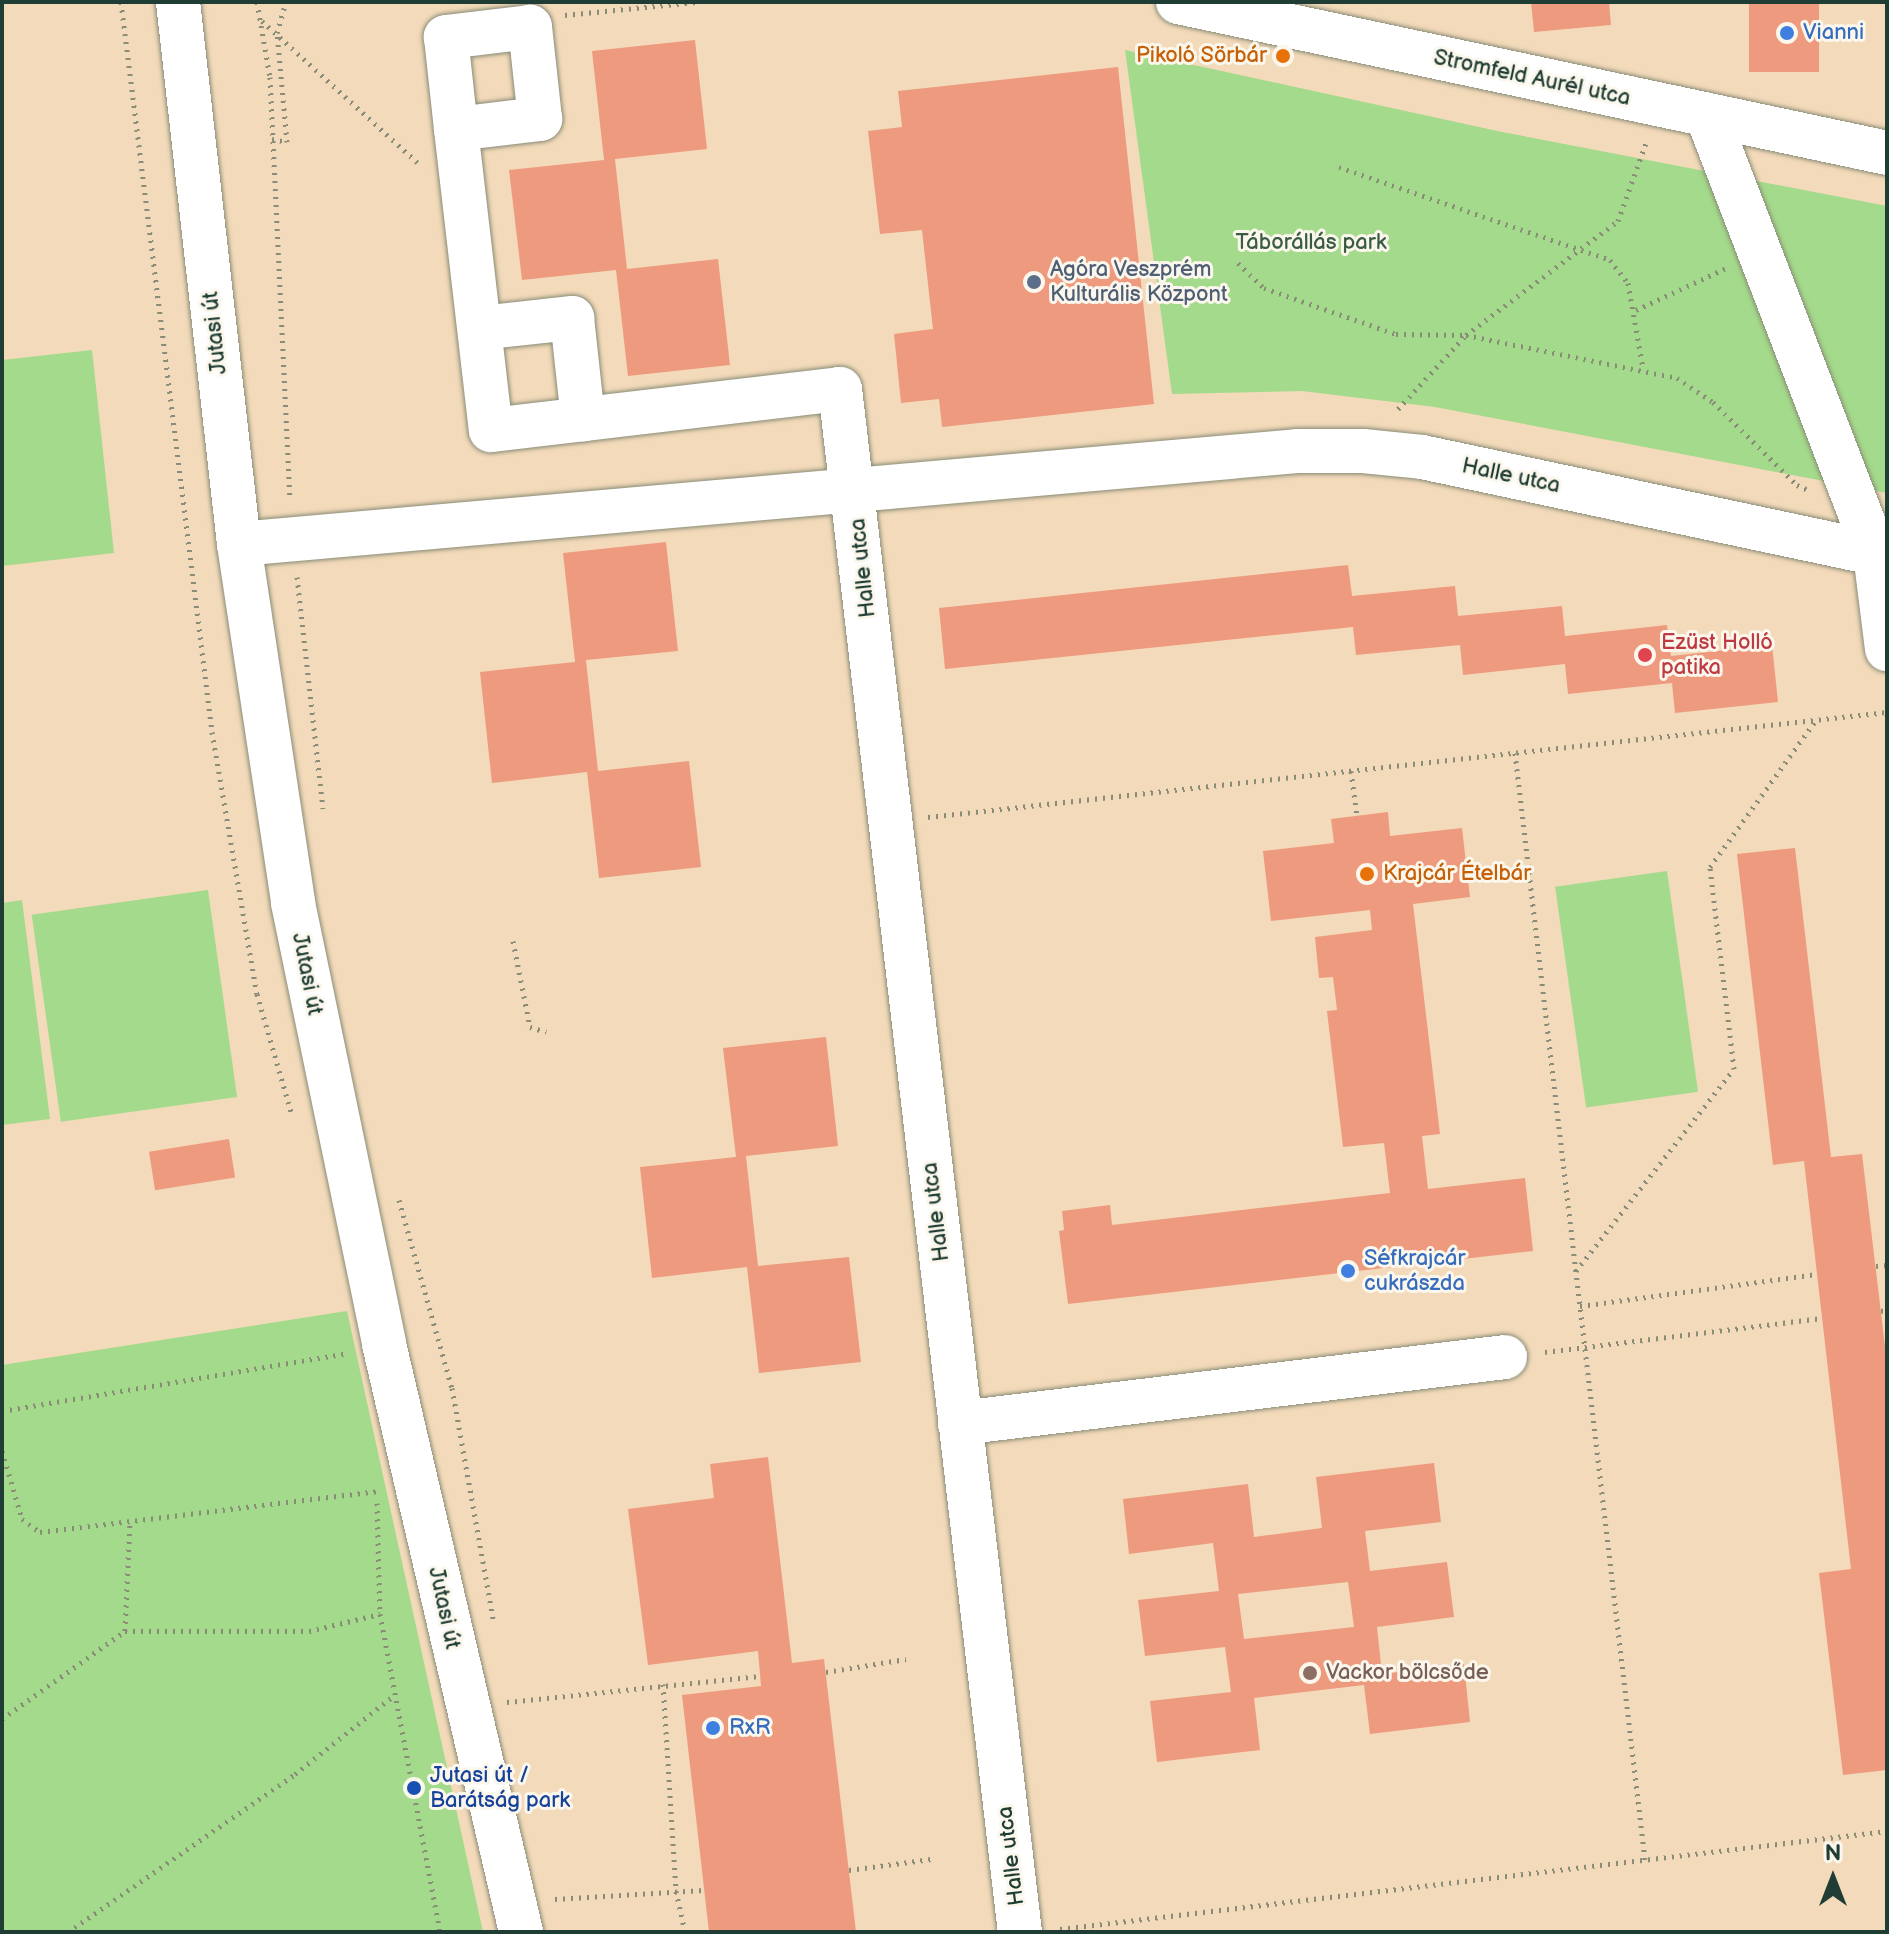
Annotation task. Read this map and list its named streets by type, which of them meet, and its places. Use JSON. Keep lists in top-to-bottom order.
{
  "streets": {
    "street": ["Stromfeld Aurél utca", "Jutasi út", "Halle utca"]
  },
  "crossings": [
    ["Jutasi út", "Halle utca"]
  ],
  "parks": ["Táborállás park"],
  "places": [
    "Vianni",
    "Pikoló Sörbár",
    "Agóra Veszprém Kulturális Központ",
    "Ezüst Holló patika",
    "Krajcár Ételbár",
    "Séfkrajcár cukrászda",
    "Vackor bölcsőde",
    "RxR",
    "Jutasi út / Barátság park"
  ],
  "north": "top"
}
